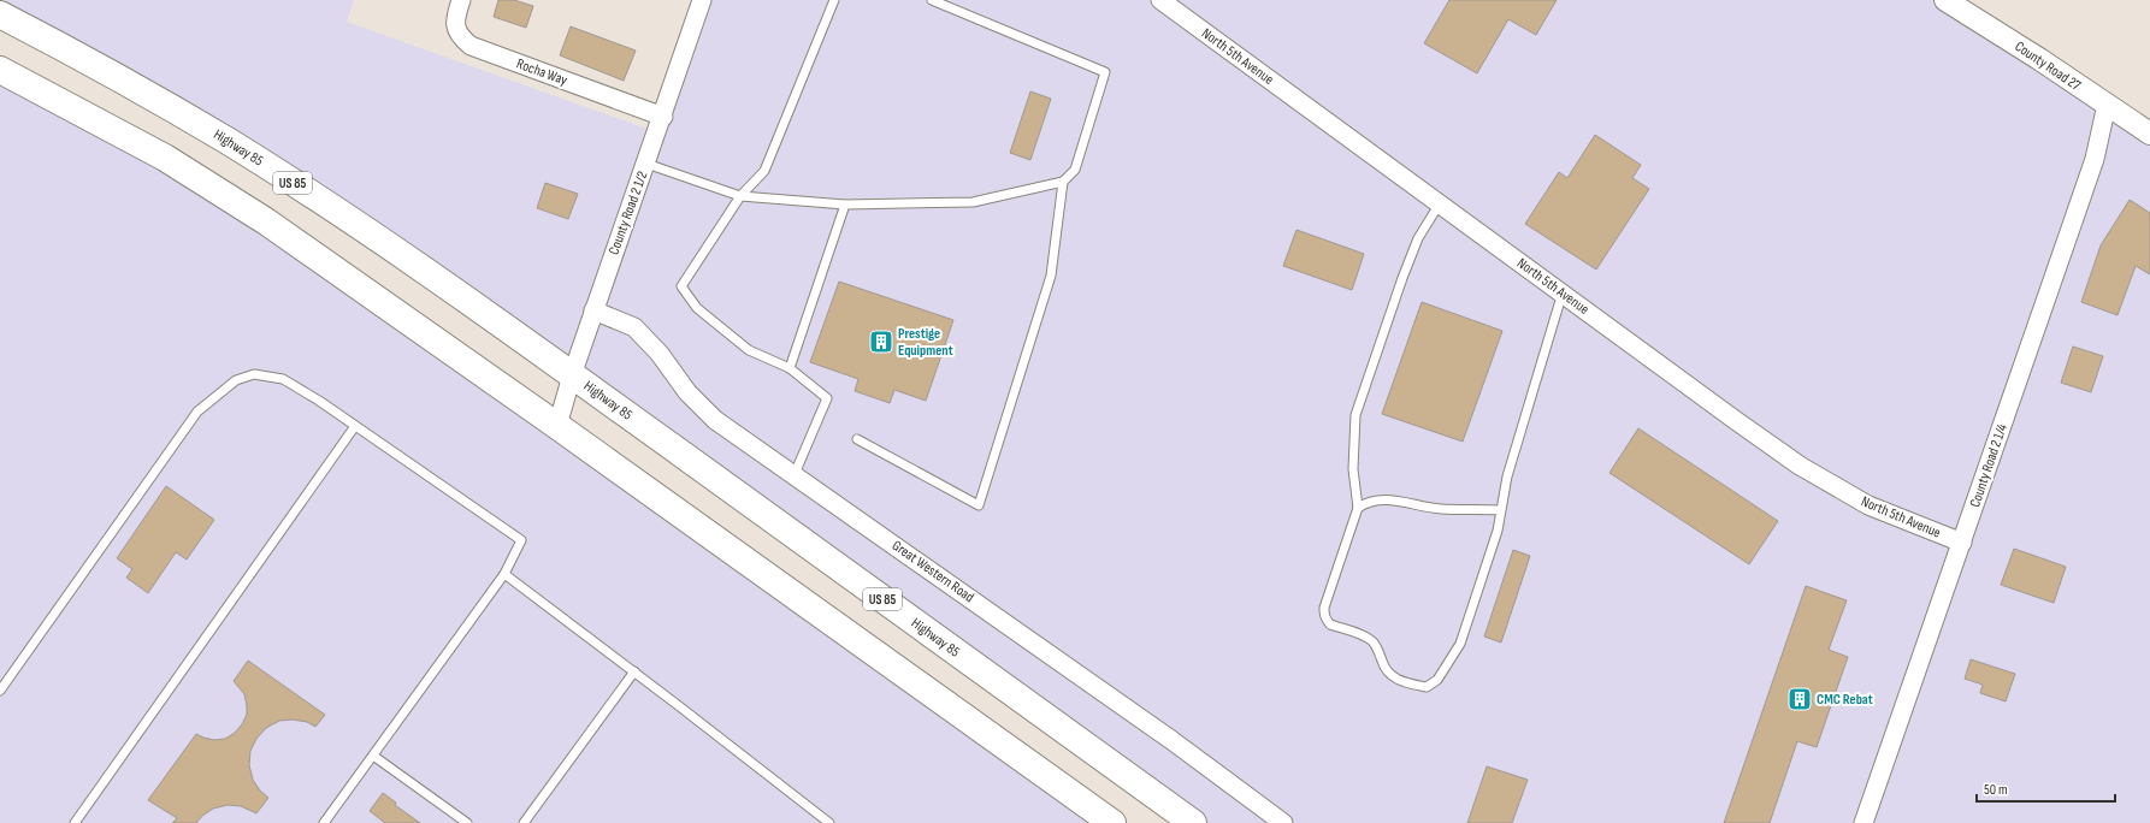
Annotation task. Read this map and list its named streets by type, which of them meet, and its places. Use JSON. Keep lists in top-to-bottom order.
{
  "streets": {
    "highway": ["Highway 85", "US 85"],
    "street": [
      "North 5th Avenue",
      "County Road 27",
      "Rocha Way",
      "County Road 2 1/2",
      "County Road 2 1/4",
      "Great Western Road"
    ]
  },
  "crossings": [
    ["North 5th Avenue", "County Road 2 1/4"],
    ["County Road 27", "County Road 2 1/4"],
    ["Rocha Way", "County Road 2 1/2"],
    ["Highway 85", "County Road 2 1/2"],
    ["County Road 2 1/2", "Great Western Road"]
  ],
  "places": {
    "building": ["Prestige Equipment", "CMC Rebat"]
  },
  "scale_bar": "50 m"
}
